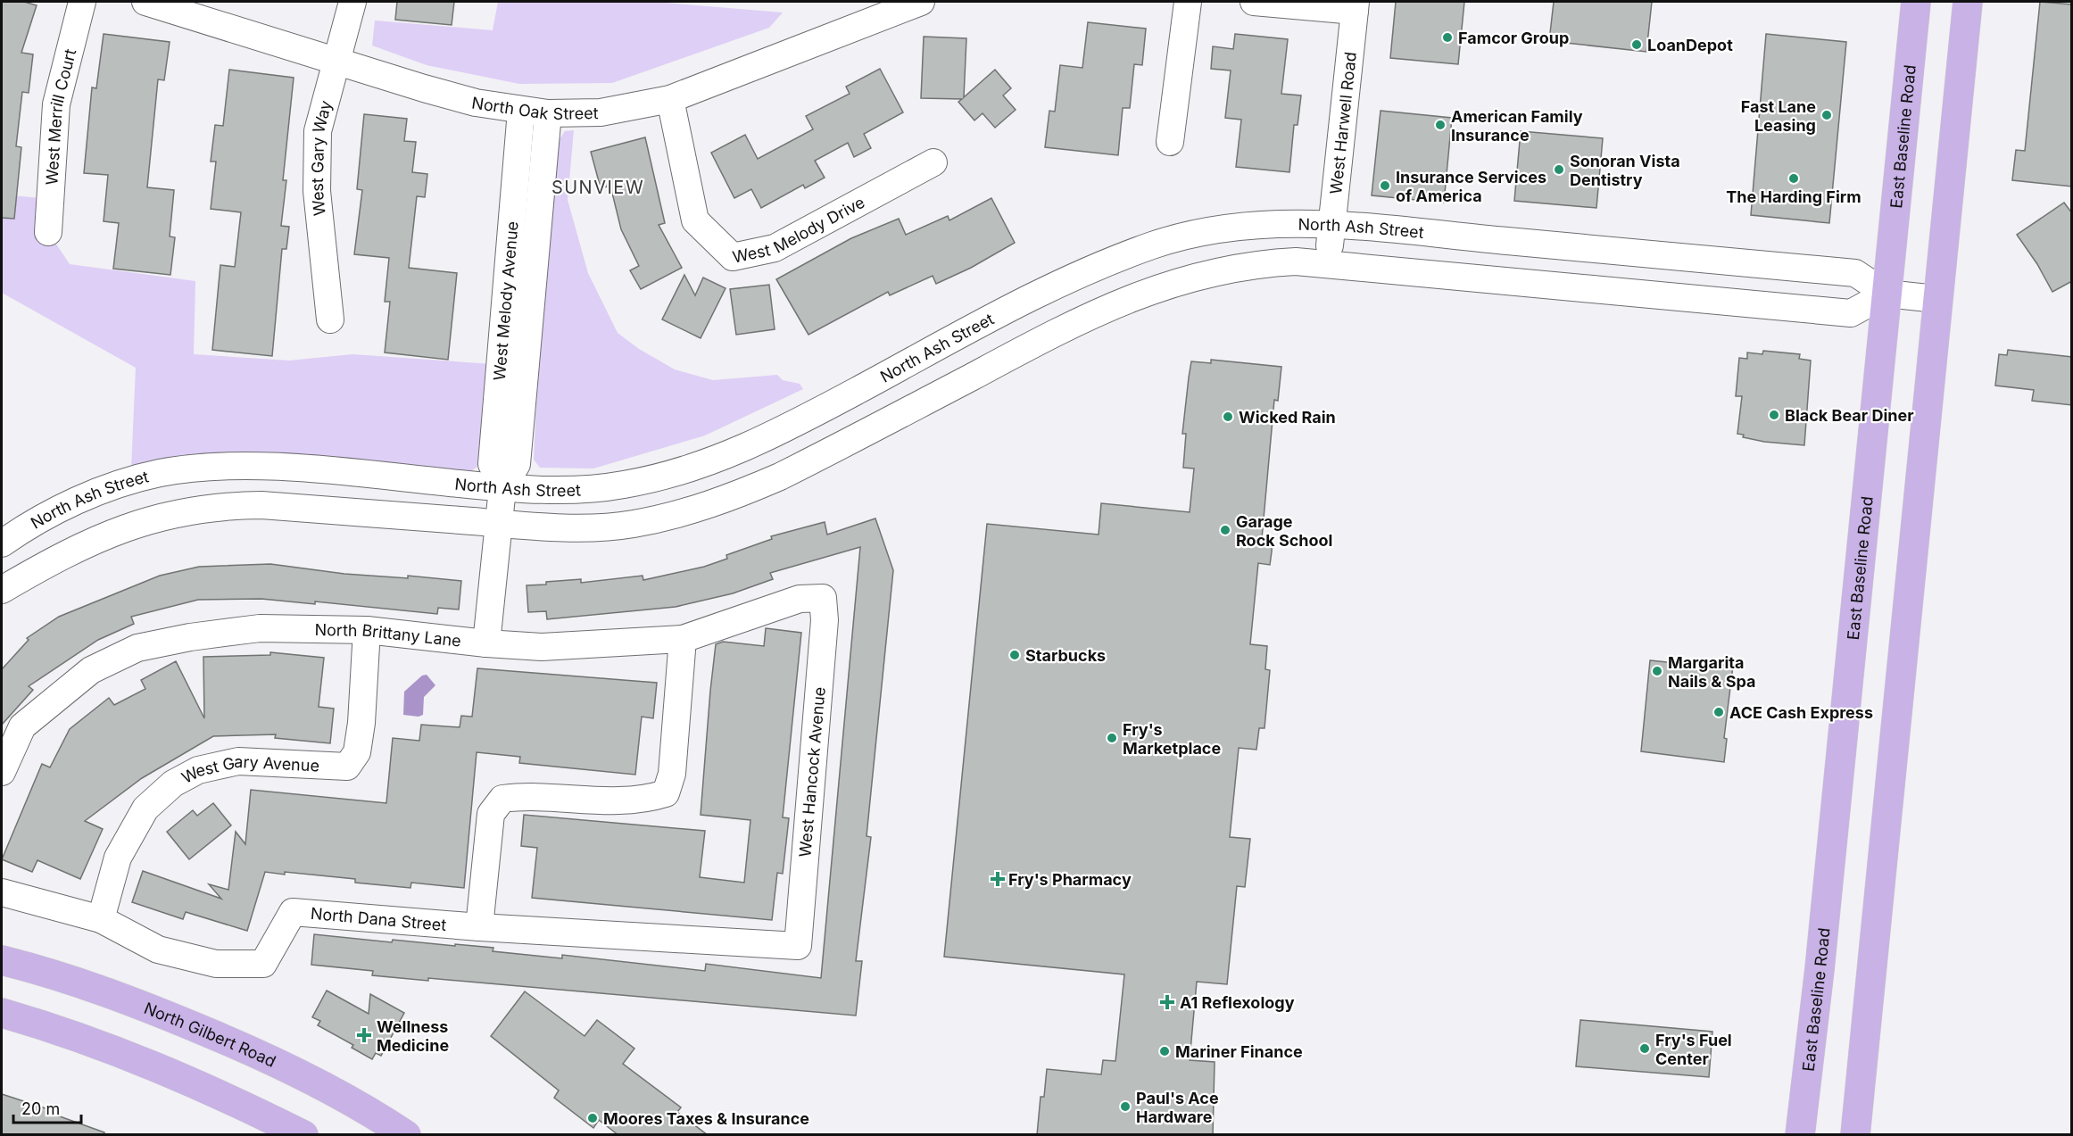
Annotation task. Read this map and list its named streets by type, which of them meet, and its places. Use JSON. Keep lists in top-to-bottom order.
{
  "streets": {
    "main road": ["East Baseline Road", "North Gilbert Road"],
    "street": [
      "North Oak Street",
      "West Merrill Court",
      "West Harwell Road",
      "West Gary Way",
      "West Melody Drive",
      "North Ash Street",
      "West Melody Avenue",
      "North Brittany Lane",
      "West Hancock Avenue",
      "West Gary Avenue",
      "North Dana Street"
    ]
  },
  "crossings": [
    ["North Oak Street", "West Gary Way"],
    ["North Oak Street", "West Melody Drive"],
    ["North Oak Street", "West Melody Avenue"],
    ["West Harwell Road", "North Ash Street"],
    ["East Baseline Road", "North Ash Street"],
    ["North Ash Street", "West Melody Avenue"],
    ["West Melody Avenue", "North Brittany Lane"],
    ["North Brittany Lane", "West Hancock Avenue"],
    ["North Brittany Lane", "West Gary Avenue"],
    ["West Hancock Avenue", "North Dana Street"],
    ["West Gary Avenue", "North Dana Street"]
  ],
  "districts": ["SUNVIEW"],
  "places": {
    "other": [
      "Famcor Group",
      "LoanDepot",
      "Fast Lane Leasing",
      "American Family Insurance",
      "Sonoran Vista Dentistry",
      "The Harding Firm",
      "Insurance Services of America",
      "Black Bear Diner",
      "Wicked Rain",
      "Garage Rock School",
      "Starbucks",
      "Margarita Nails & Spa",
      "ACE Cash Express",
      "Fry's Marketplace",
      "Fry's Fuel Center",
      "Mariner Finance",
      "Paul's Ace Hardware",
      "Moores Taxes & Insurance"
    ],
    "health": ["Fry's Pharmacy", "A1 Reflexology", "Wellness Medicine"]
  },
  "scale_bar": "20 m"
}
